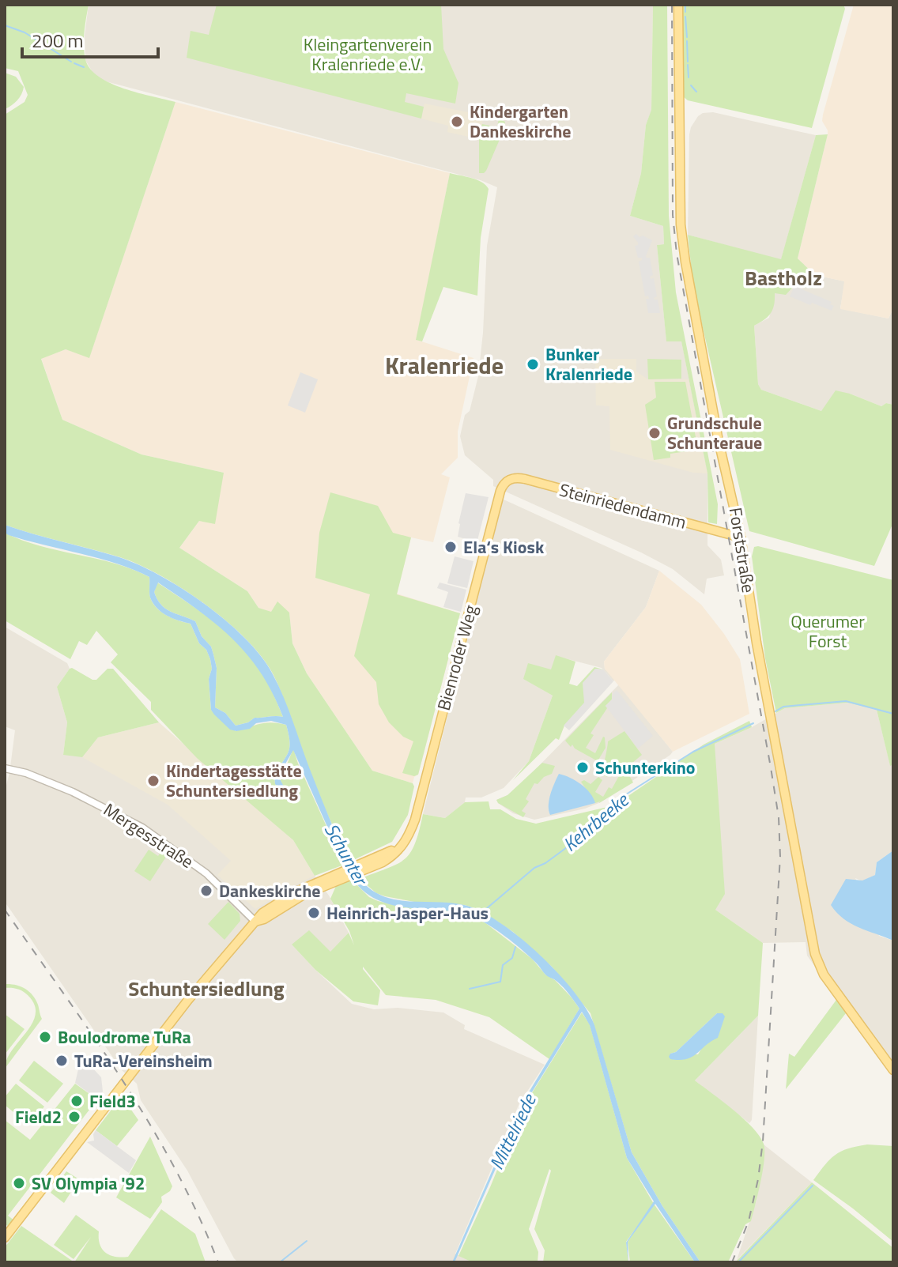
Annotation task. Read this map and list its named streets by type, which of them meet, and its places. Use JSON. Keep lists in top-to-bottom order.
{
  "streets": {
    "main road": ["Steinriedendamm", "Forststraße", "Bienroder Weg"],
    "street": ["Mergesstraße"]
  },
  "crossings": [
    ["Steinriedendamm", "Forststraße"],
    ["Steinriedendamm", "Bienroder Weg"],
    ["Bienroder Weg", "Mergesstraße"]
  ],
  "districts": ["Bastholz", "Kralenriede", "Schuntersiedlung"],
  "water": ["Kehrbeeke", "Schunter", "Mittelriede"],
  "parks": ["Kleingartenverein Kralenriede e.V.", "Querumer Forst"],
  "places": [
    "Kindergarten Dankeskirche",
    "Bunker Kralenriede",
    "Grundschule Schunteraue",
    "Ela‘s Kiosk",
    "Schunterkino",
    "Kindertagesstätte Schuntersiedlung",
    "Dankeskirche",
    "Heinrich-Jasper-Haus",
    "Boulodrome TuRa",
    "TuRa-Vereinsheim",
    "Field3",
    "Field2",
    "SV Olympia '92"
  ],
  "scale_bar": "200 m"
}
